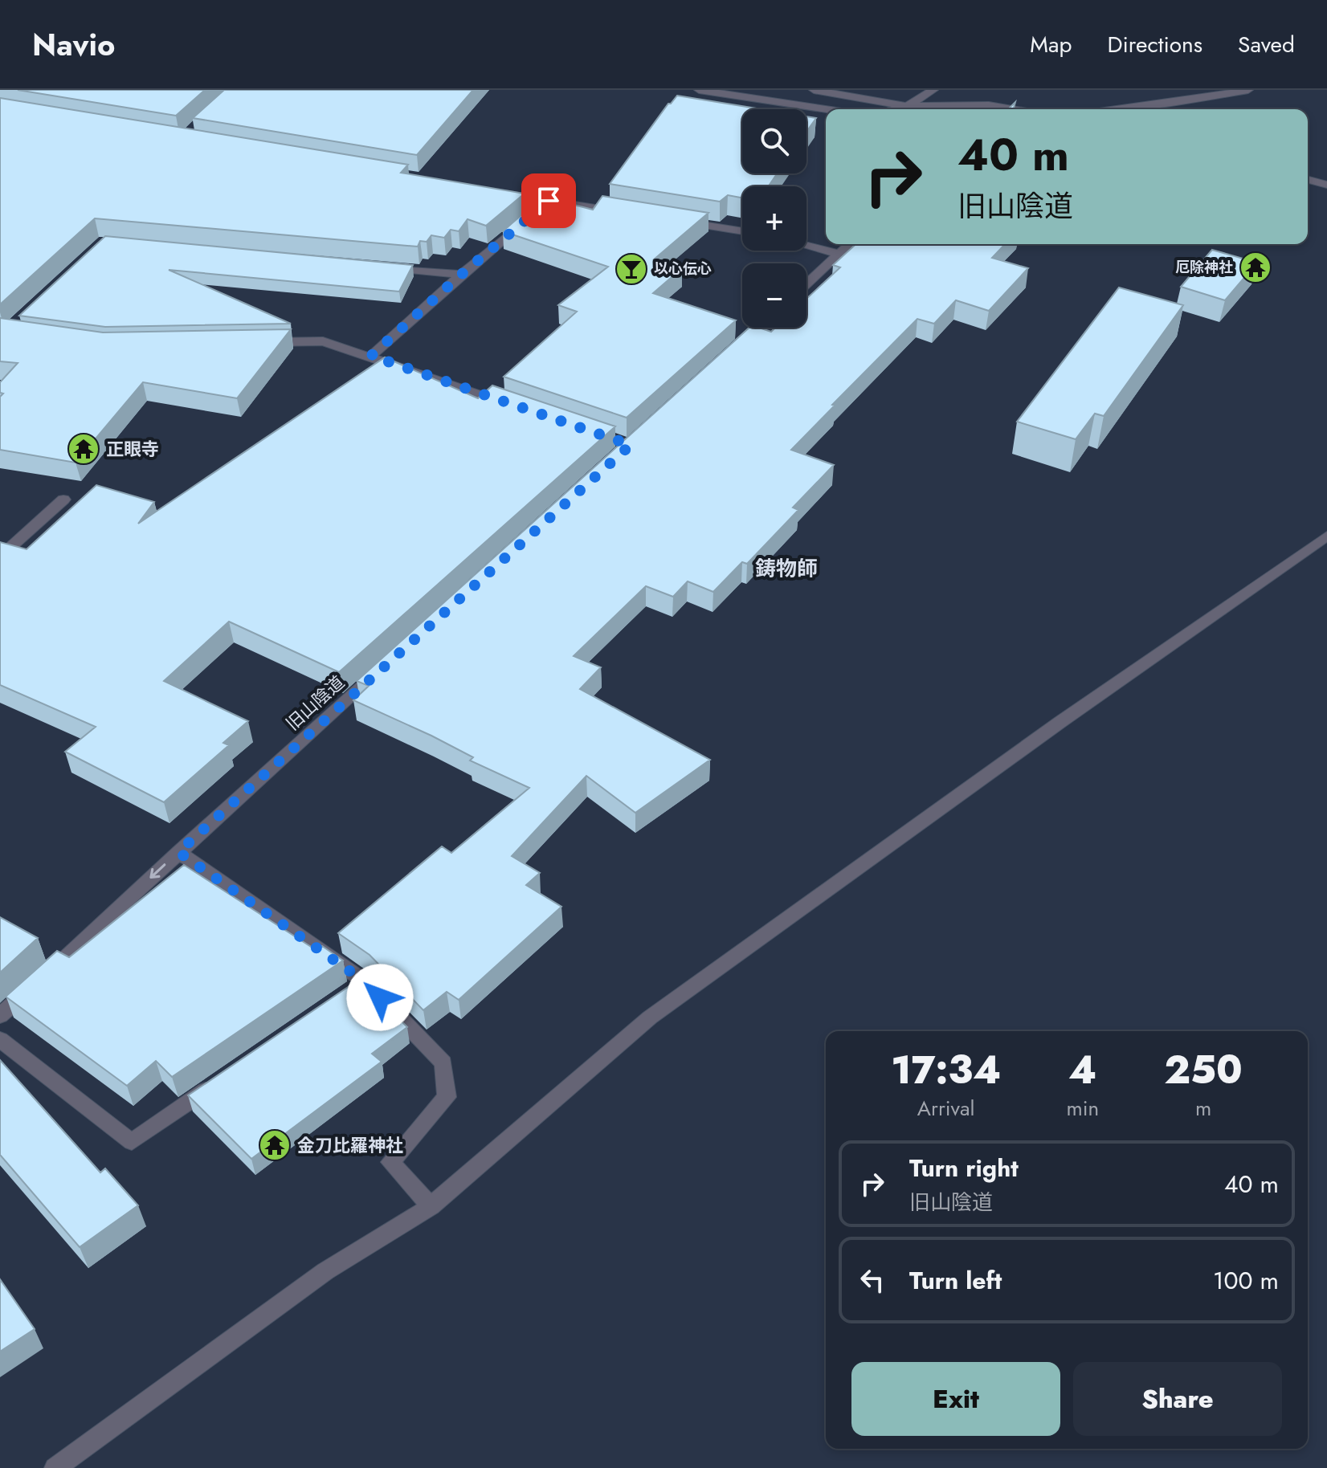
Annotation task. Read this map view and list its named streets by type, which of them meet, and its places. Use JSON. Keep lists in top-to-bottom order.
{
  "streets": {
    "street": ["旧山陰道"]
  },
  "one_way": ["旧山陰道"],
  "districts": ["鋳物師"],
  "places": {
    "temple": ["厄除神社", "正眼寺", "金刀比羅神社"],
    "bar": ["以心伝心"]
  },
  "page": {
    "header": "Navio",
    "nav": ["Map", "Directions", "Saved"],
    "map_buttons": ["+", "−"],
    "turn": ["40 m", "旧山陰道"],
    "eta": [
      "17:34",
      "Arrival",
      "4",
      "min",
      "250",
      "m"
    ],
    "list": [
      {
        "name": "Turn right",
        "note": "旧山陰道",
        "value": "40 m"
      },
      {
        "name": "Turn left",
        "value": "100 m"
      }
    ],
    "buttons": ["Exit", "Share"]
  }
}
